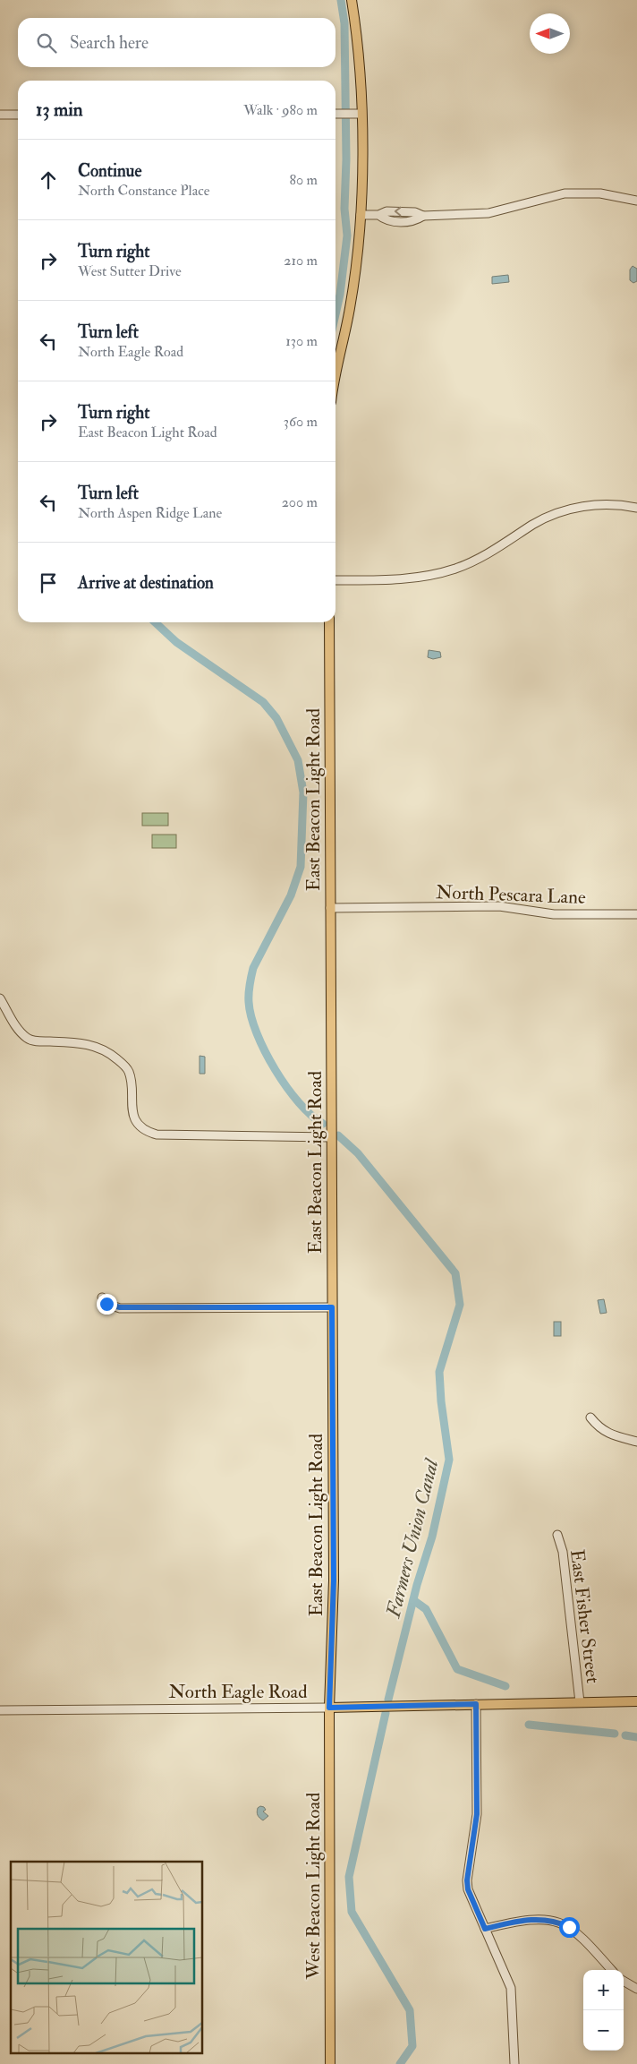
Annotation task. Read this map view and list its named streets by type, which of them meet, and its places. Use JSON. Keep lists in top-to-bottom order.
{
  "streets": {
    "main road": ["East Beacon Light Road", "North Eagle Road", "West Beacon Light Road"],
    "street": ["North Pescara Lane", "East Fisher Street"]
  },
  "crossings": [
    ["East Beacon Light Road", "North Pescara Lane"],
    ["East Beacon Light Road", "North Eagle Road"],
    ["East Beacon Light Road", "West Beacon Light Road"],
    ["East Fisher Street", "North Eagle Road"],
    ["North Eagle Road", "West Beacon Light Road"]
  ],
  "water": ["Farmers Union Canal"],
  "north": "left",
  "page": {
    "search": "Search here",
    "heading": ["13 min", "Walk · 980 m"],
    "list": [
      ["Continue", "North Constance Place", "80 m"],
      ["Turn right", "West Sutter Drive", "210 m"],
      ["Turn left", "North Eagle Road", "130 m"],
      ["Turn right", "East Beacon Light Road", "360 m"],
      ["Turn left", "North Aspen Ridge Lane", "200 m"],
      "Arrive at destination"
    ],
    "map_buttons": ["+", "−"]
  }
}
